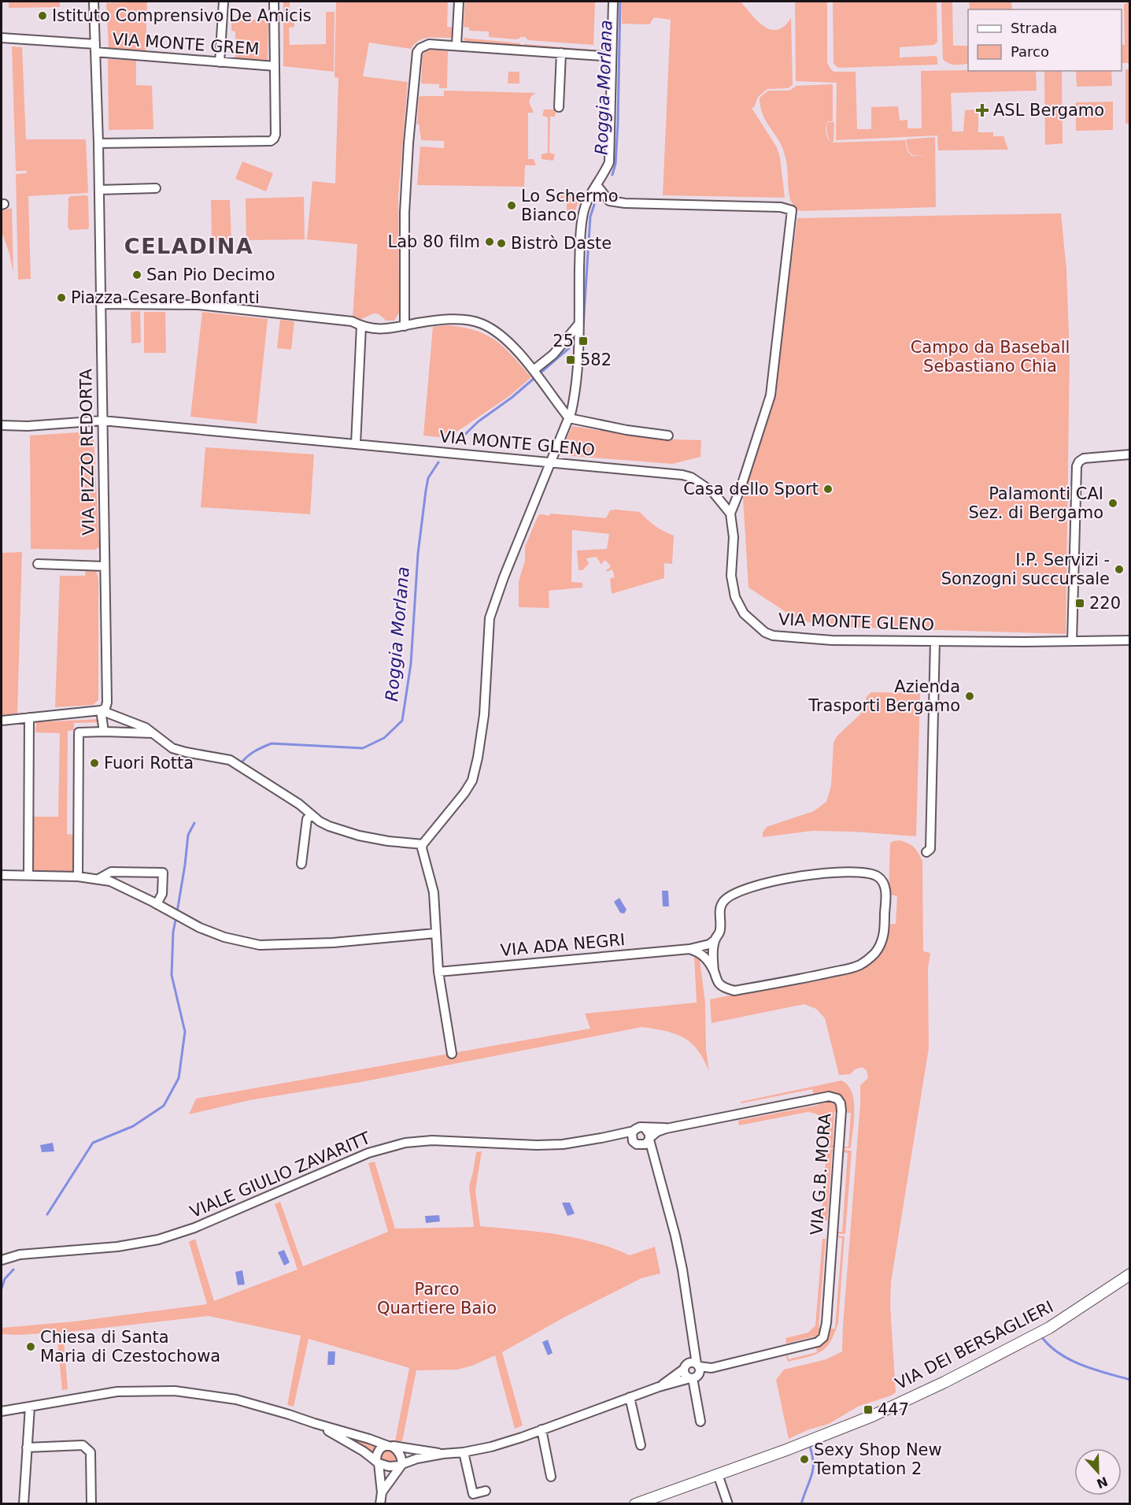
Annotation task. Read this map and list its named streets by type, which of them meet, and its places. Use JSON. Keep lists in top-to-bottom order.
{
  "streets": {
    "street": [
      "VIA MONTE GREM",
      "VIA MONTE GLENO",
      "VIA PIZZO REDORTA",
      "VIA ADA NEGRI",
      "VIA G.B. MORA",
      "VIALE GIULIO ZAVARITT",
      "VIA DEI BERSAGLIERI"
    ]
  },
  "crossings": [
    ["VIA MONTE GREM", "VIA PIZZO REDORTA"],
    ["VIA MONTE GLENO", "VIA PIZZO REDORTA"],
    ["VIA G.B. MORA", "VIALE GIULIO ZAVARITT"]
  ],
  "districts": ["CELADINA"],
  "water": ["Roggia Morlana"],
  "parks": ["Campo da Baseball Sebastiano Chia", "Parco Quartiere Baio"],
  "places": {
    "other": [
      "Istituto Comprensivo De Amicis",
      "Lo Schermo Bianco",
      "Lab 80 film",
      "Bistrò Daste",
      "San Pio Decimo",
      "Piazza Cesare Bonfanti",
      "Casa dello Sport",
      "Palamonti CAI Sez. di Bergamo",
      "I.P. Servizi - Sonzogni succursale",
      "Azienda Trasporti Bergamo",
      "Fuori Rotta",
      "Chiesa di Santa Maria di Czestochowa",
      "Sexy Shop New Temptation 2"
    ],
    "health": ["ASL Bergamo"],
    "transit": [
      "25",
      "582",
      "220",
      "447"
    ]
  },
  "legend": ["Strada", "Parco"],
  "north": "bottom"
}
